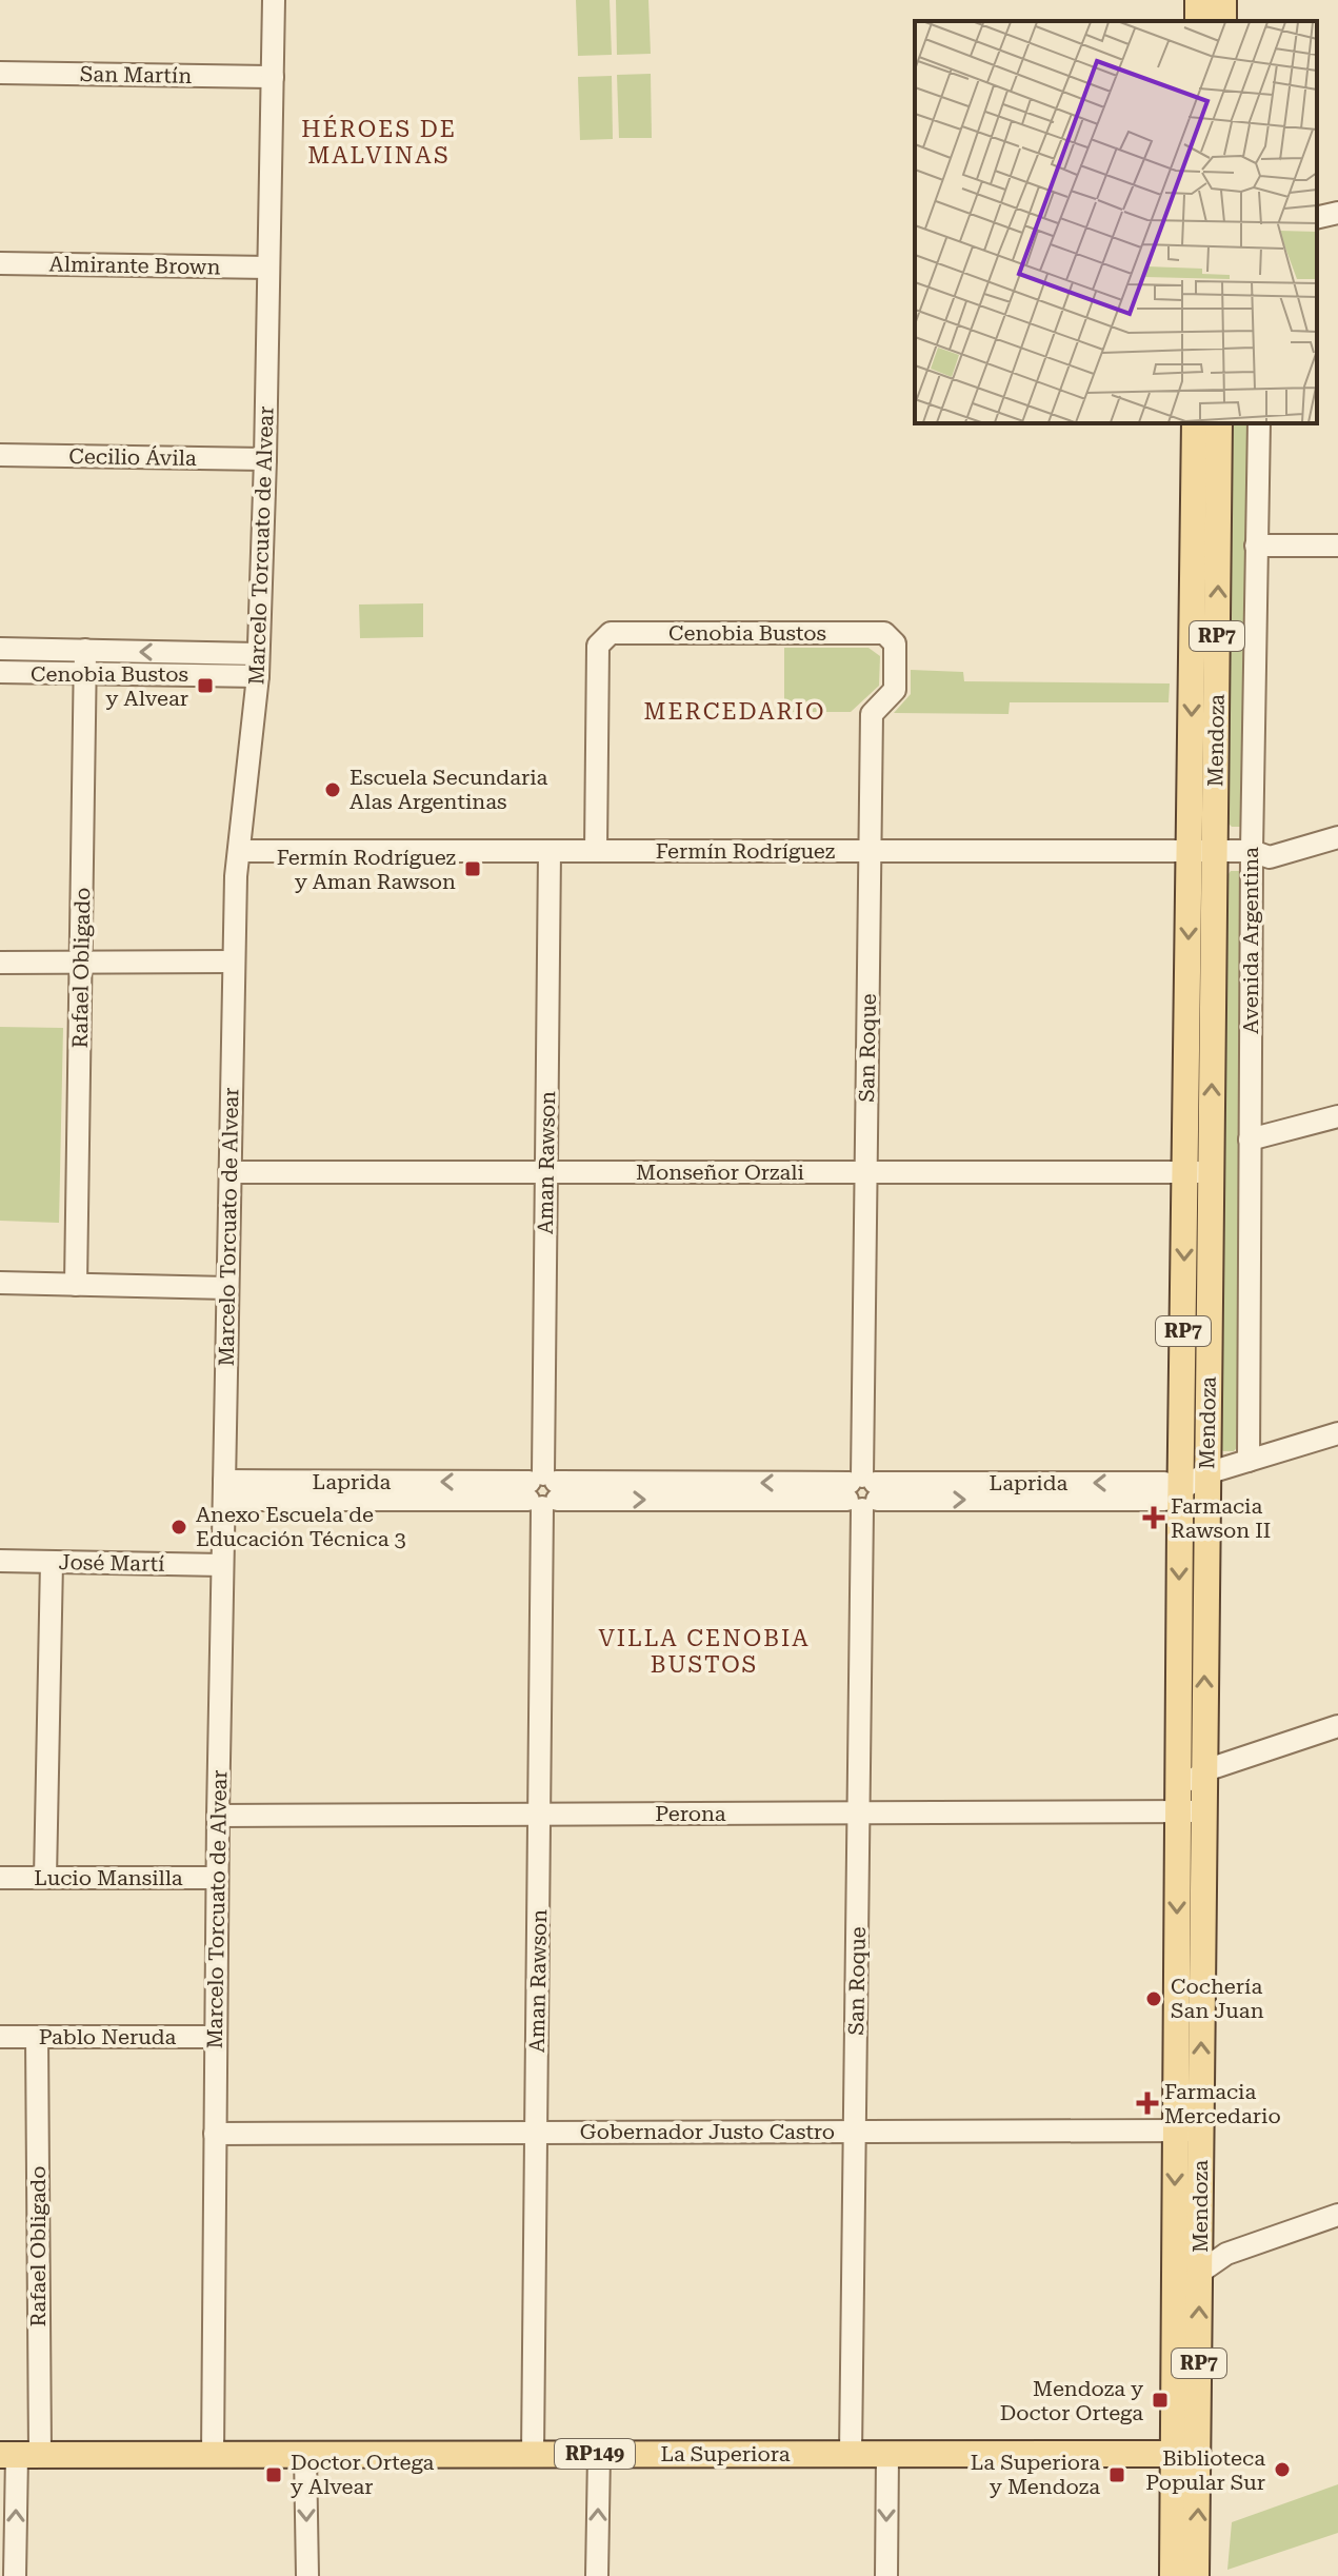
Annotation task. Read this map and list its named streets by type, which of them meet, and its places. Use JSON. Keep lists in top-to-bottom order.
{
  "streets": {
    "main road": [
      "RP7",
      "Mendoza",
      "RP149",
      "La Superiora"
    ],
    "street": [
      "San Martín",
      "Almirante Brown",
      "Cecilio Ávila",
      "Marcelo Torcuato de Alvear",
      "Cenobia Bustos",
      "Fermín Rodríguez",
      "Avenida Argentina",
      "Rafael Obligado",
      "San Roque",
      "Aman Rawson",
      "Monseñor Orzali",
      "Laprida",
      "José Martí",
      "Perona",
      "Lucio Mansilla",
      "Pablo Neruda",
      "Gobernador Justo Castro"
    ]
  },
  "crossings": [
    ["San Martín", "Marcelo Torcuato de Alvear"],
    ["Almirante Brown", "Marcelo Torcuato de Alvear"],
    ["Cecilio Ávila", "Marcelo Torcuato de Alvear"],
    ["Marcelo Torcuato de Alvear", "Fermín Rodríguez"],
    ["Marcelo Torcuato de Alvear", "Monseñor Orzali"],
    ["Marcelo Torcuato de Alvear", "Laprida"],
    ["Marcelo Torcuato de Alvear", "José Martí"],
    ["Marcelo Torcuato de Alvear", "Perona"],
    ["Marcelo Torcuato de Alvear", "Lucio Mansilla"],
    ["Marcelo Torcuato de Alvear", "Pablo Neruda"],
    ["Marcelo Torcuato de Alvear", "Gobernador Justo Castro"],
    ["Marcelo Torcuato de Alvear", "La Superiora"],
    ["Cenobia Bustos", "Fermín Rodríguez"],
    ["Cenobia Bustos", "San Roque"],
    ["Mendoza", "Fermín Rodríguez"],
    ["Mendoza", "Monseñor Orzali"],
    ["Mendoza", "Laprida"],
    ["Mendoza", "Perona"],
    ["Mendoza", "Gobernador Justo Castro"],
    ["Mendoza", "La Superiora"],
    ["Fermín Rodríguez", "Avenida Argentina"],
    ["Fermín Rodríguez", "San Roque"],
    ["Fermín Rodríguez", "Aman Rawson"],
    ["Avenida Argentina", "Laprida"],
    ["Rafael Obligado", "Pablo Neruda"],
    ["Rafael Obligado", "La Superiora"],
    ["San Roque", "Monseñor Orzali"],
    ["San Roque", "Laprida"],
    ["San Roque", "Perona"],
    ["San Roque", "Gobernador Justo Castro"],
    ["San Roque", "La Superiora"],
    ["Aman Rawson", "Monseñor Orzali"],
    ["Aman Rawson", "Laprida"],
    ["Aman Rawson", "Perona"],
    ["Aman Rawson", "Gobernador Justo Castro"],
    ["Aman Rawson", "La Superiora"]
  ],
  "districts": ["HÉROES DE MALVINAS", "MERCEDARIO", "VILLA CENOBIA BUSTOS"],
  "places": {
    "transit": [
      "Cenobia Bustos y Alvear",
      "Fermín Rodríguez y Aman Rawson",
      "Mendoza y Doctor Ortega",
      "Doctor Ortega y Alvear",
      "La Superiora y Mendoza"
    ],
    "other": [
      "Escuela Secundaria Alas Argentinas",
      "Anexo Escuela de Educación Técnica 3",
      "Cochería San Juan",
      "Biblioteca Popular Sur"
    ],
    "health": ["Farmacia Rawson II", "Farmacia Mercedario"]
  }
}
